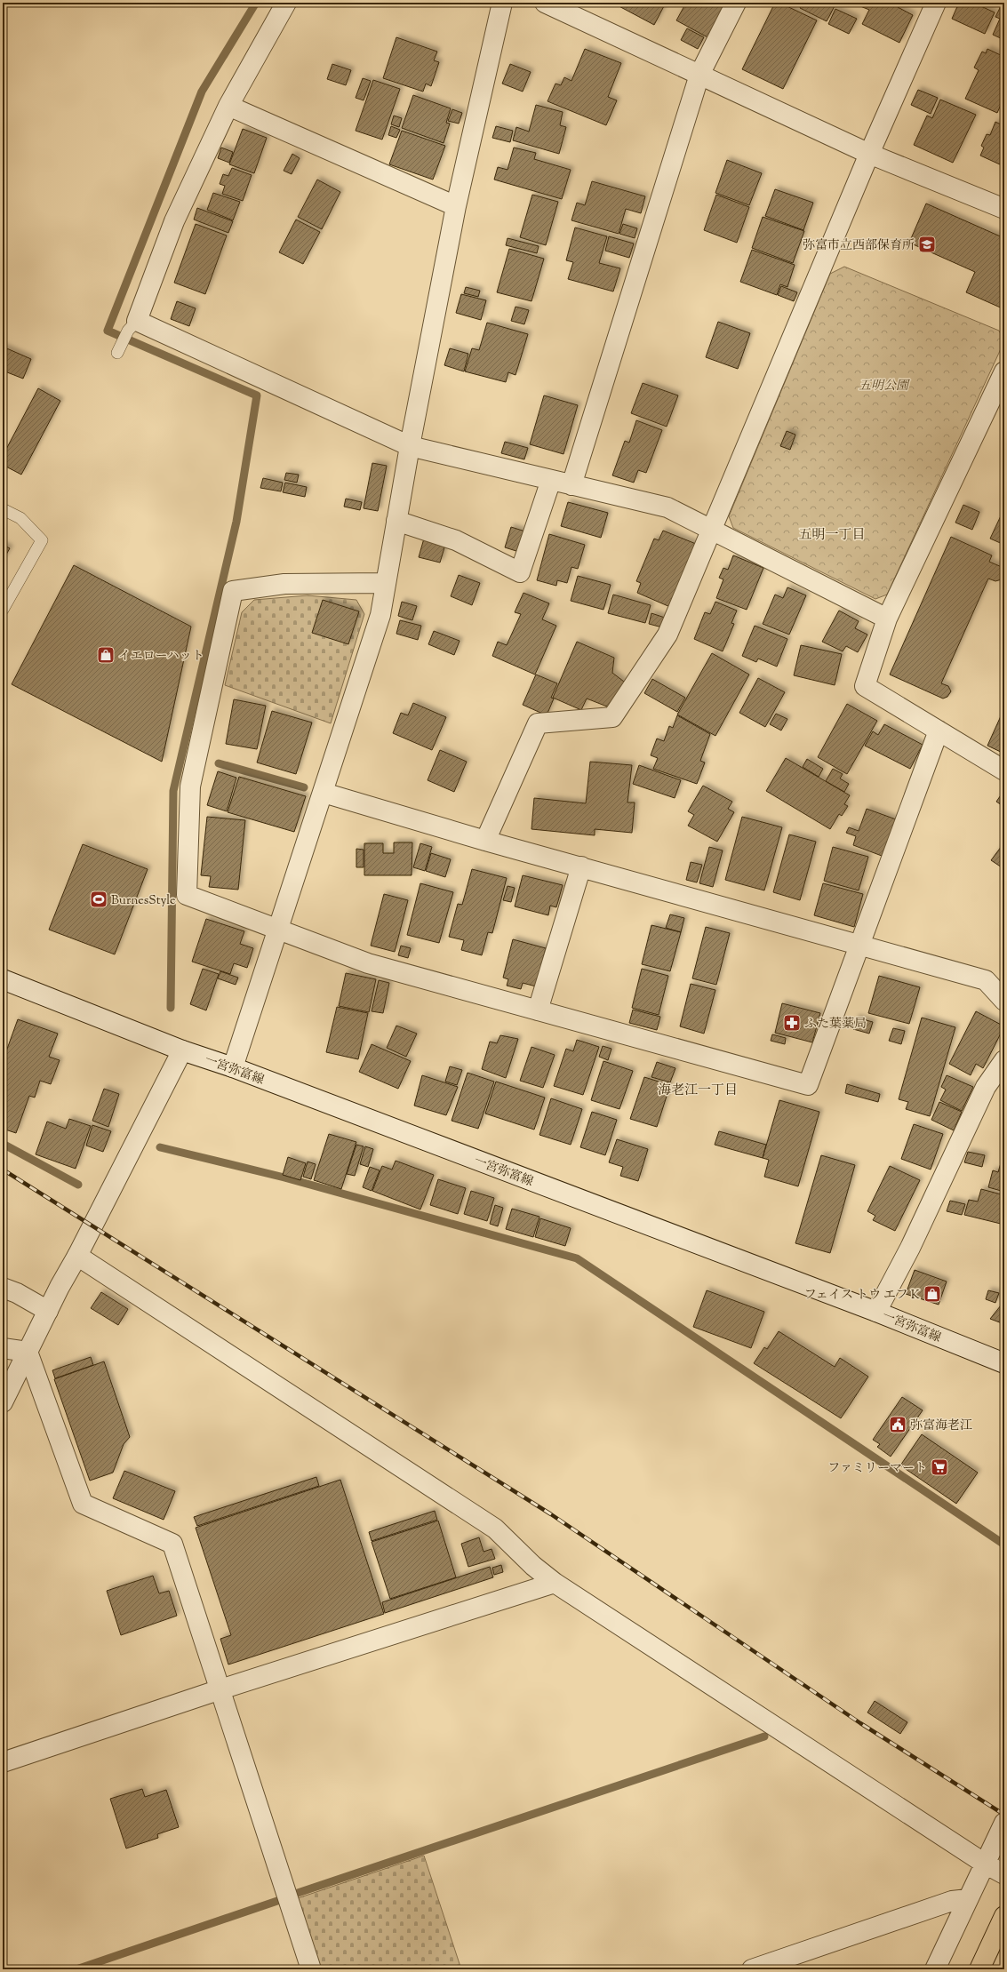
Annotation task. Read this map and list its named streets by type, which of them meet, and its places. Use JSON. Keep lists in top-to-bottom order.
{
  "streets": {
    "street": ["一宮弥富線"]
  },
  "districts": ["五明一丁目", "海老江一丁目"],
  "parks": ["五明公園"],
  "places": {
    "school or university": ["弥富市立西部保育所"],
    "shop": ["イエローハット", "フェイス トウ エフ K"],
    "sports": ["BurnesStyle"],
    "pharmacy": ["ふた葉薬局"],
    "public building": ["弥富海老江"],
    "supermarket": ["ファミリーマート"]
  }
}
